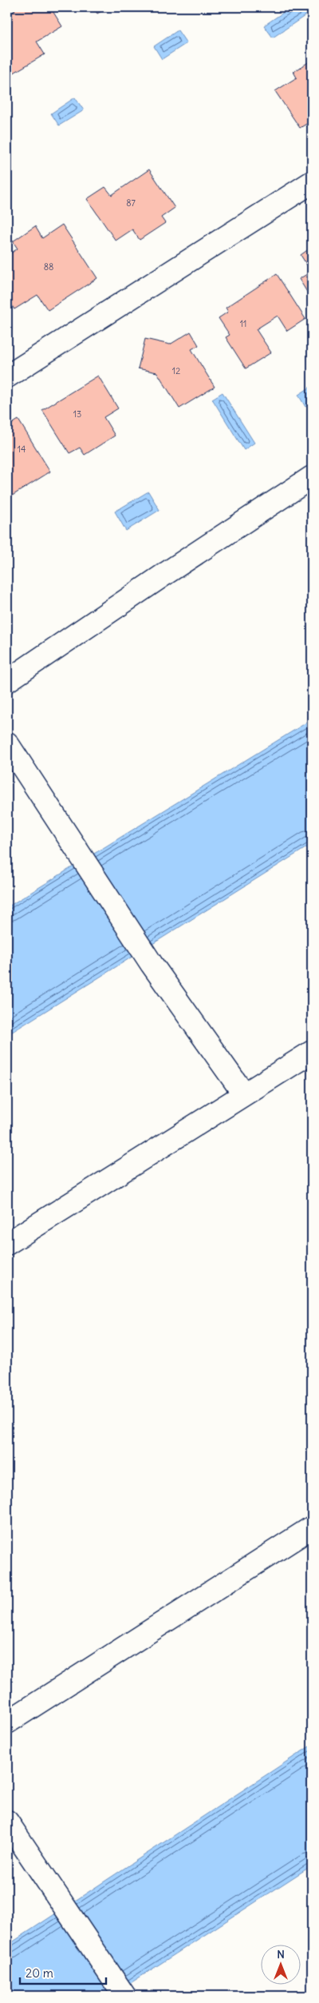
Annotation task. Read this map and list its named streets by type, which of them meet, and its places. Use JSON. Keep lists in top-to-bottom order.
{
  "house_numbers": [
    "87",
    "88",
    "11",
    "12",
    "13",
    "14"
  ],
  "scale_bar": "20 m",
  "north": "top"
}
